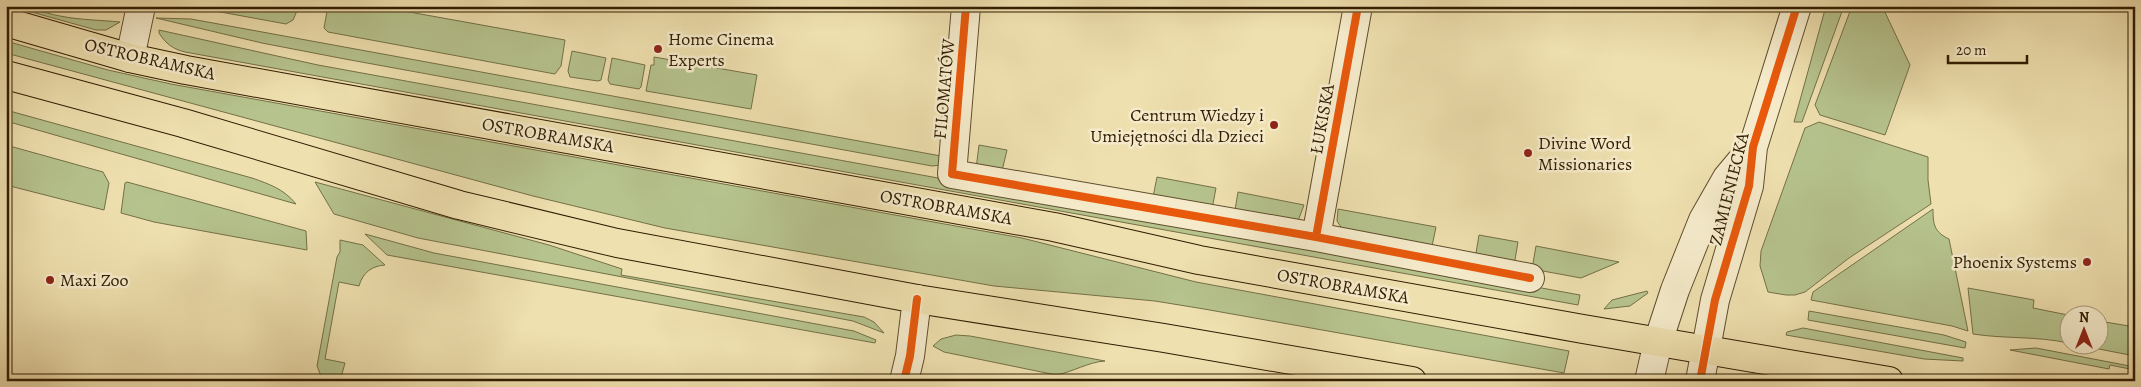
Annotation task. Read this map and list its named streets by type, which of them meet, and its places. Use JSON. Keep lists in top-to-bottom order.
{
  "streets": {
    "main road": ["OSTROBRAMSKA"],
    "street": ["FILOMATÓW", "ŁUKISKA", "ZAMIENIECKA"]
  },
  "crossings": [
    ["OSTROBRAMSKA", "ZAMIENIECKA"],
    ["FILOMATÓW", "ŁUKISKA"]
  ],
  "places": [
    "Home Cinema Experts",
    "Centrum Wiedzy i Umiejętności dla Dzieci",
    "Divine Word Missionaries",
    "Phoenix Systems",
    "Maxi Zoo"
  ],
  "scale_bar": "20 m",
  "north": "top"
}
